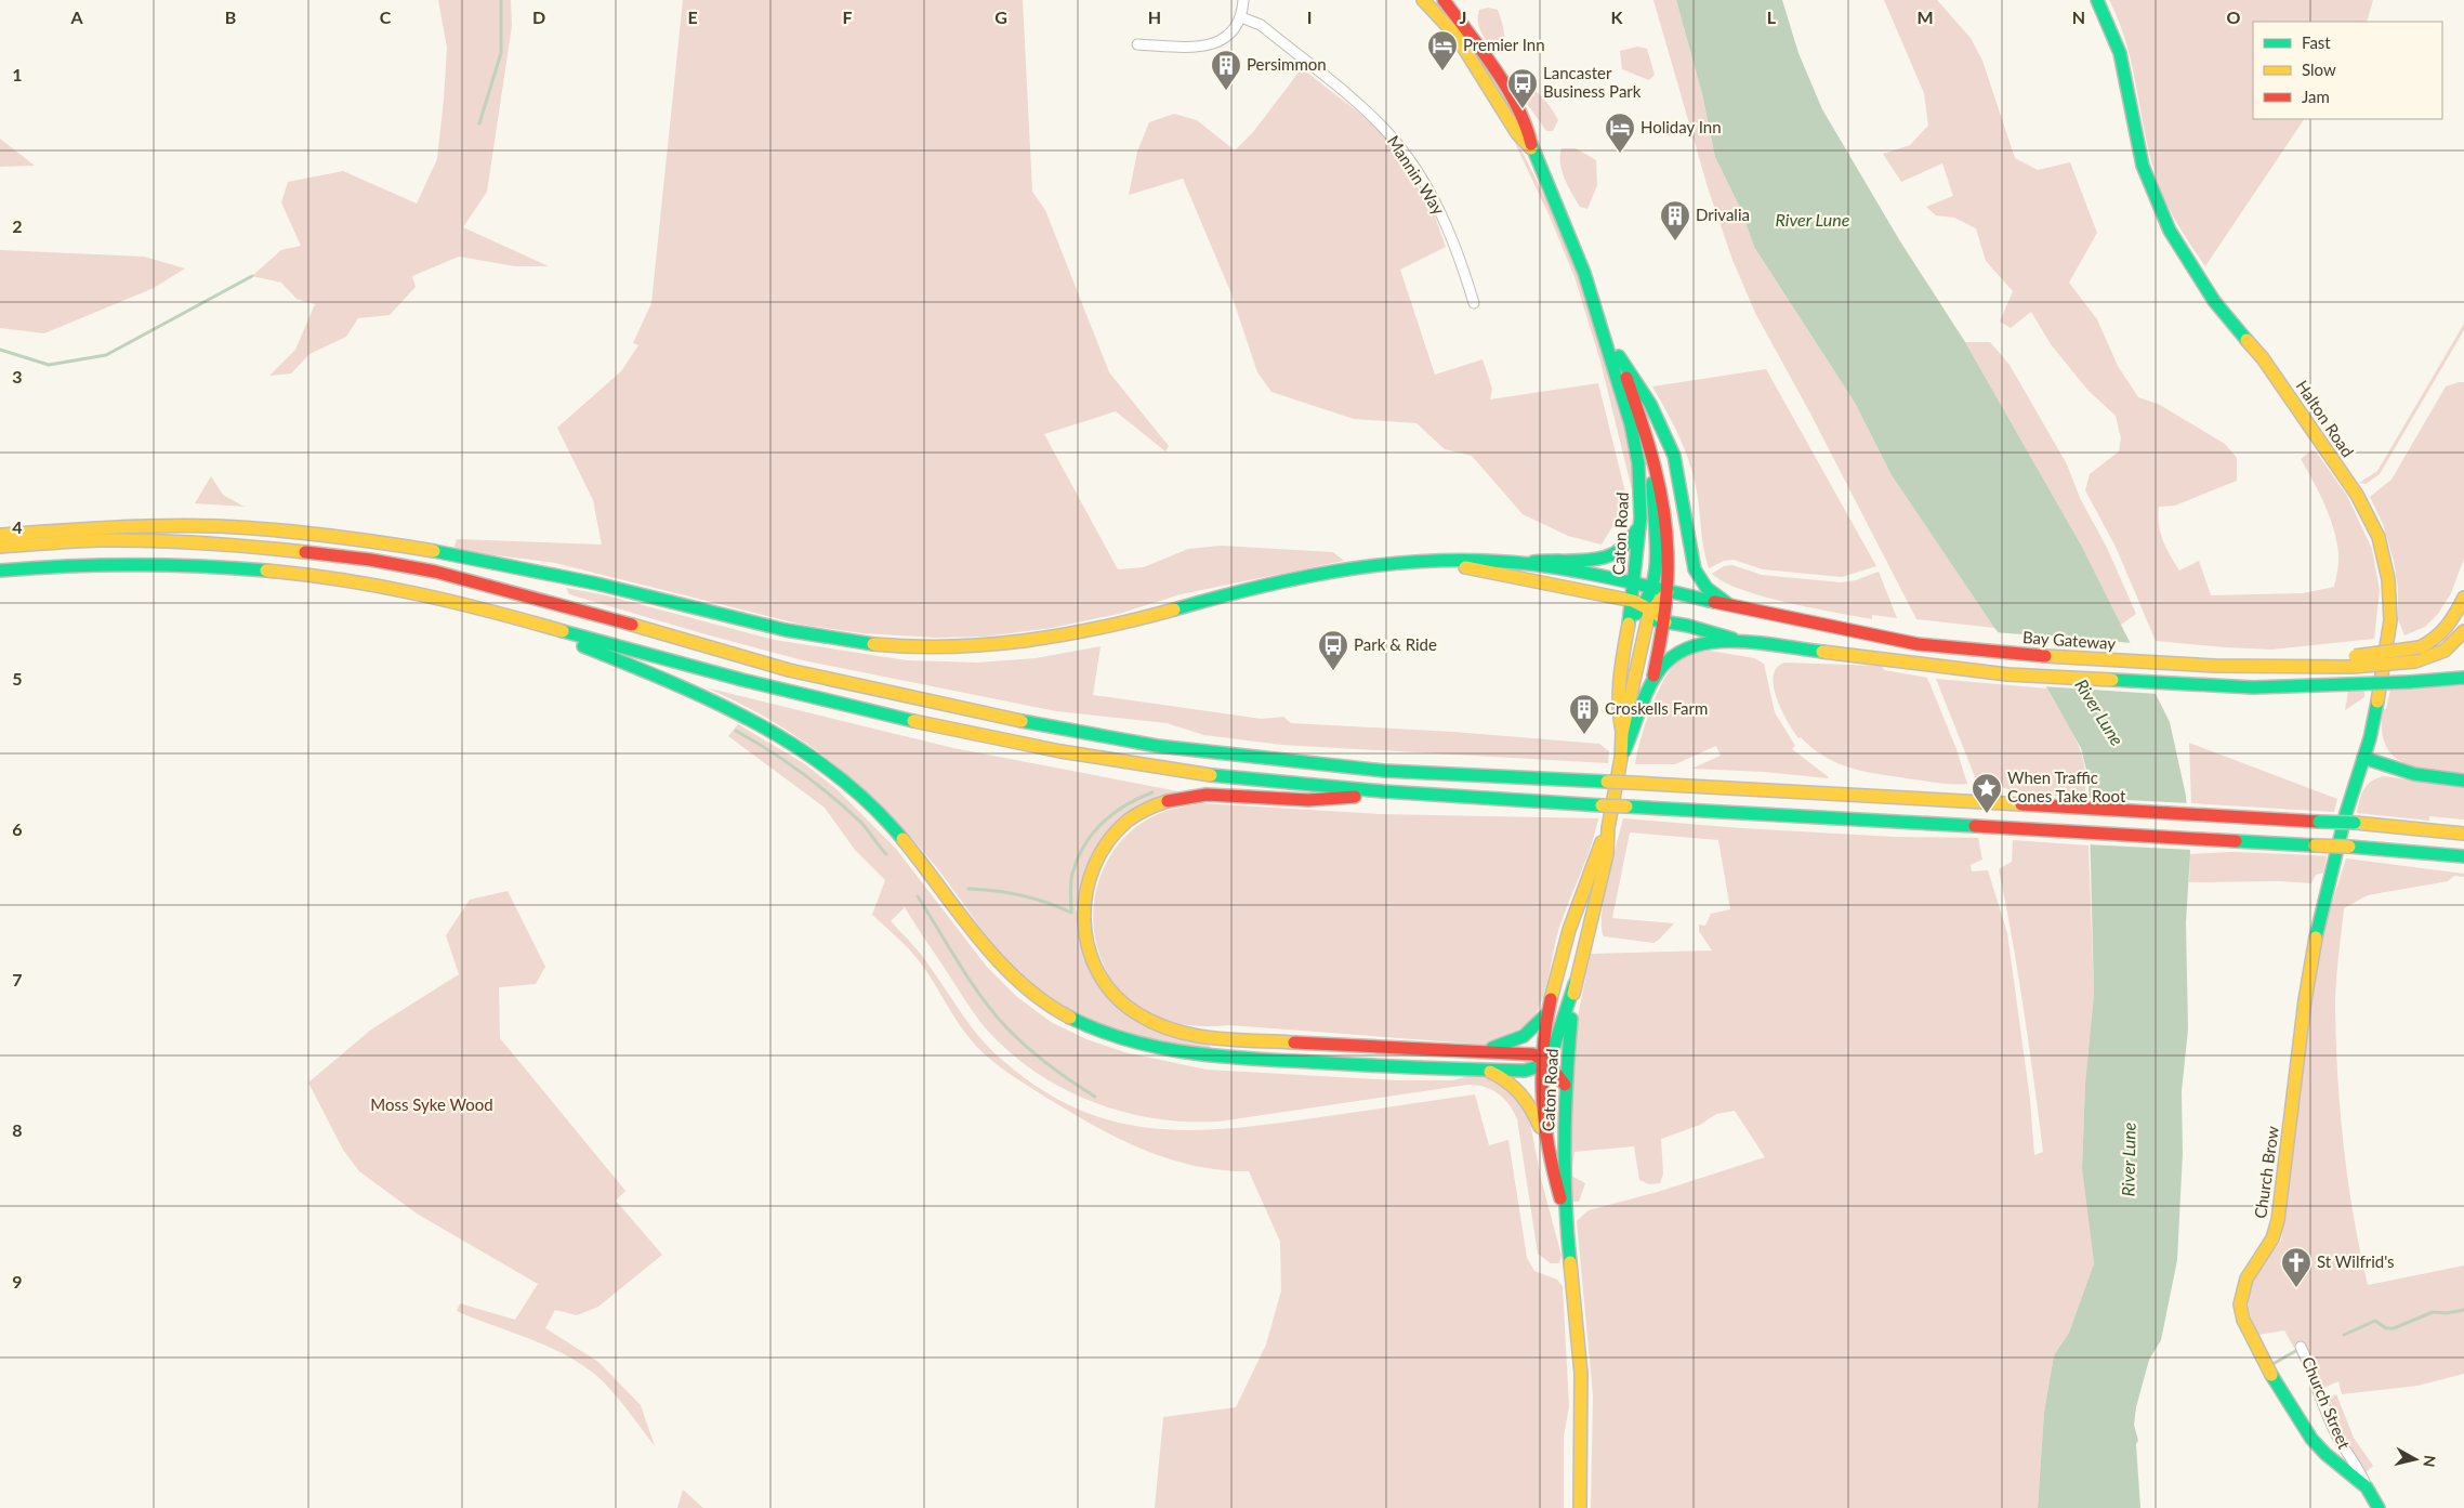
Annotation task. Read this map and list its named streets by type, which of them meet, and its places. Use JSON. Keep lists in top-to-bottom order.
{
  "streets": {
    "main road": [
      "Halton Road",
      "Caton Road",
      "Bay Gateway",
      "Church Brow"
    ],
    "street": ["Mannin Way", "Church Street"]
  },
  "crossings": [
    ["Halton Road", "Church Brow"],
    ["Caton Road", "Bay Gateway"],
    ["Church Brow", "Church Street"]
  ],
  "water": ["River Lune"],
  "parks": ["Moss Syke Wood"],
  "places": {
    "hotel": ["Premier Inn", "Holiday Inn"],
    "building": ["Persimmon", "Drivalia", "Croskells Farm"],
    "bus stop": ["Lancaster Business Park", "Park & Ride"],
    "place": ["When Traffic Cones Take Root"],
    "church": ["St Wilfrid's"]
  },
  "legend": ["Fast", "Slow", "Jam"],
  "north": "right",
  "grid": {
    "columns": [
      "A",
      "B",
      "C",
      "D",
      "E",
      "F",
      "G",
      "H",
      "I",
      "J",
      "K",
      "L",
      "M",
      "N",
      "O"
    ],
    "rows": [
      "1",
      "2",
      "3",
      "4",
      "5",
      "6",
      "7",
      "8",
      "9"
    ]
  }
}
